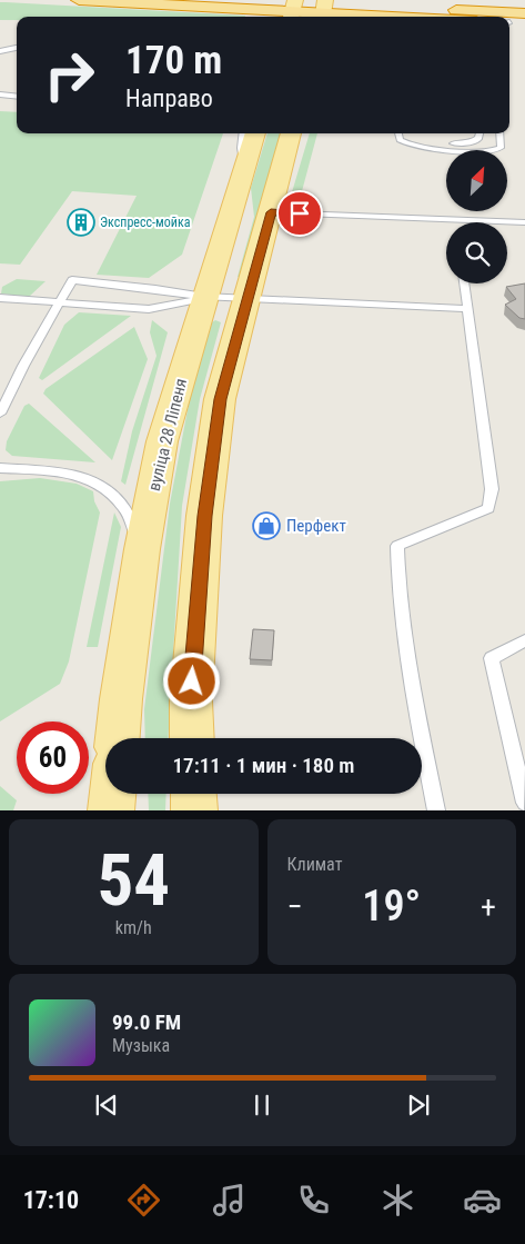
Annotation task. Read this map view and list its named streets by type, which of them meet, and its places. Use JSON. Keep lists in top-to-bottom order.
{
  "streets": {
    "main road": ["вуліца 28 Ліпеня"]
  },
  "places": {
    "building": ["Экспресс-мойка"],
    "shop": ["Перфект"]
  },
  "north": "top right",
  "page": {
    "turn": ["170 m", "Направо"],
    "limit": "60",
    "trip": "17:11 · 1 мин · 180 m",
    "tile": [
      ["54", "km/h"],
      "Климат"
    ],
    "heat": ["−", "19°", "+"],
    "song": ["99.0 FM", "Музыка"],
    "tabs": "17:10"
  }
}
